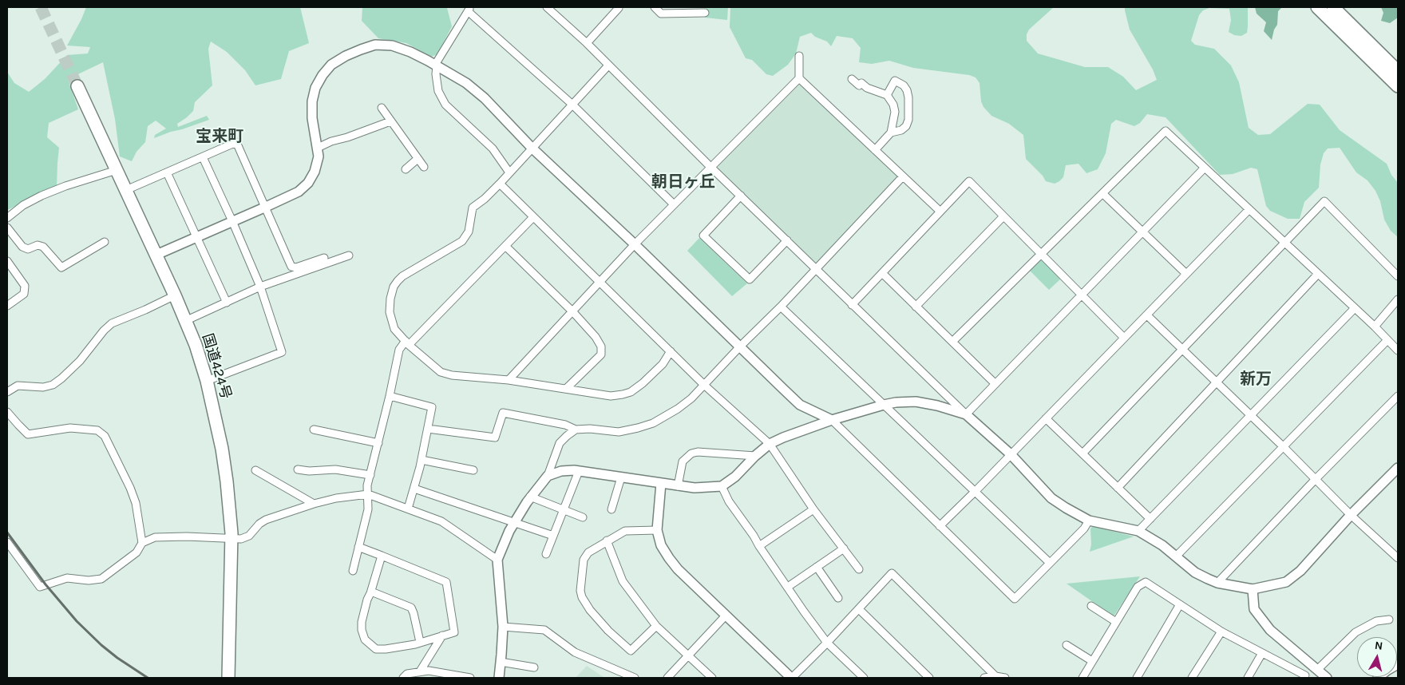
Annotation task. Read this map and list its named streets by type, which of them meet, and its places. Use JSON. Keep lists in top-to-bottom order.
{
  "streets": {
    "highway": ["国道424号"]
  },
  "districts": ["宝来町", "朝日ヶ丘", "新万"],
  "north": "top"
}
